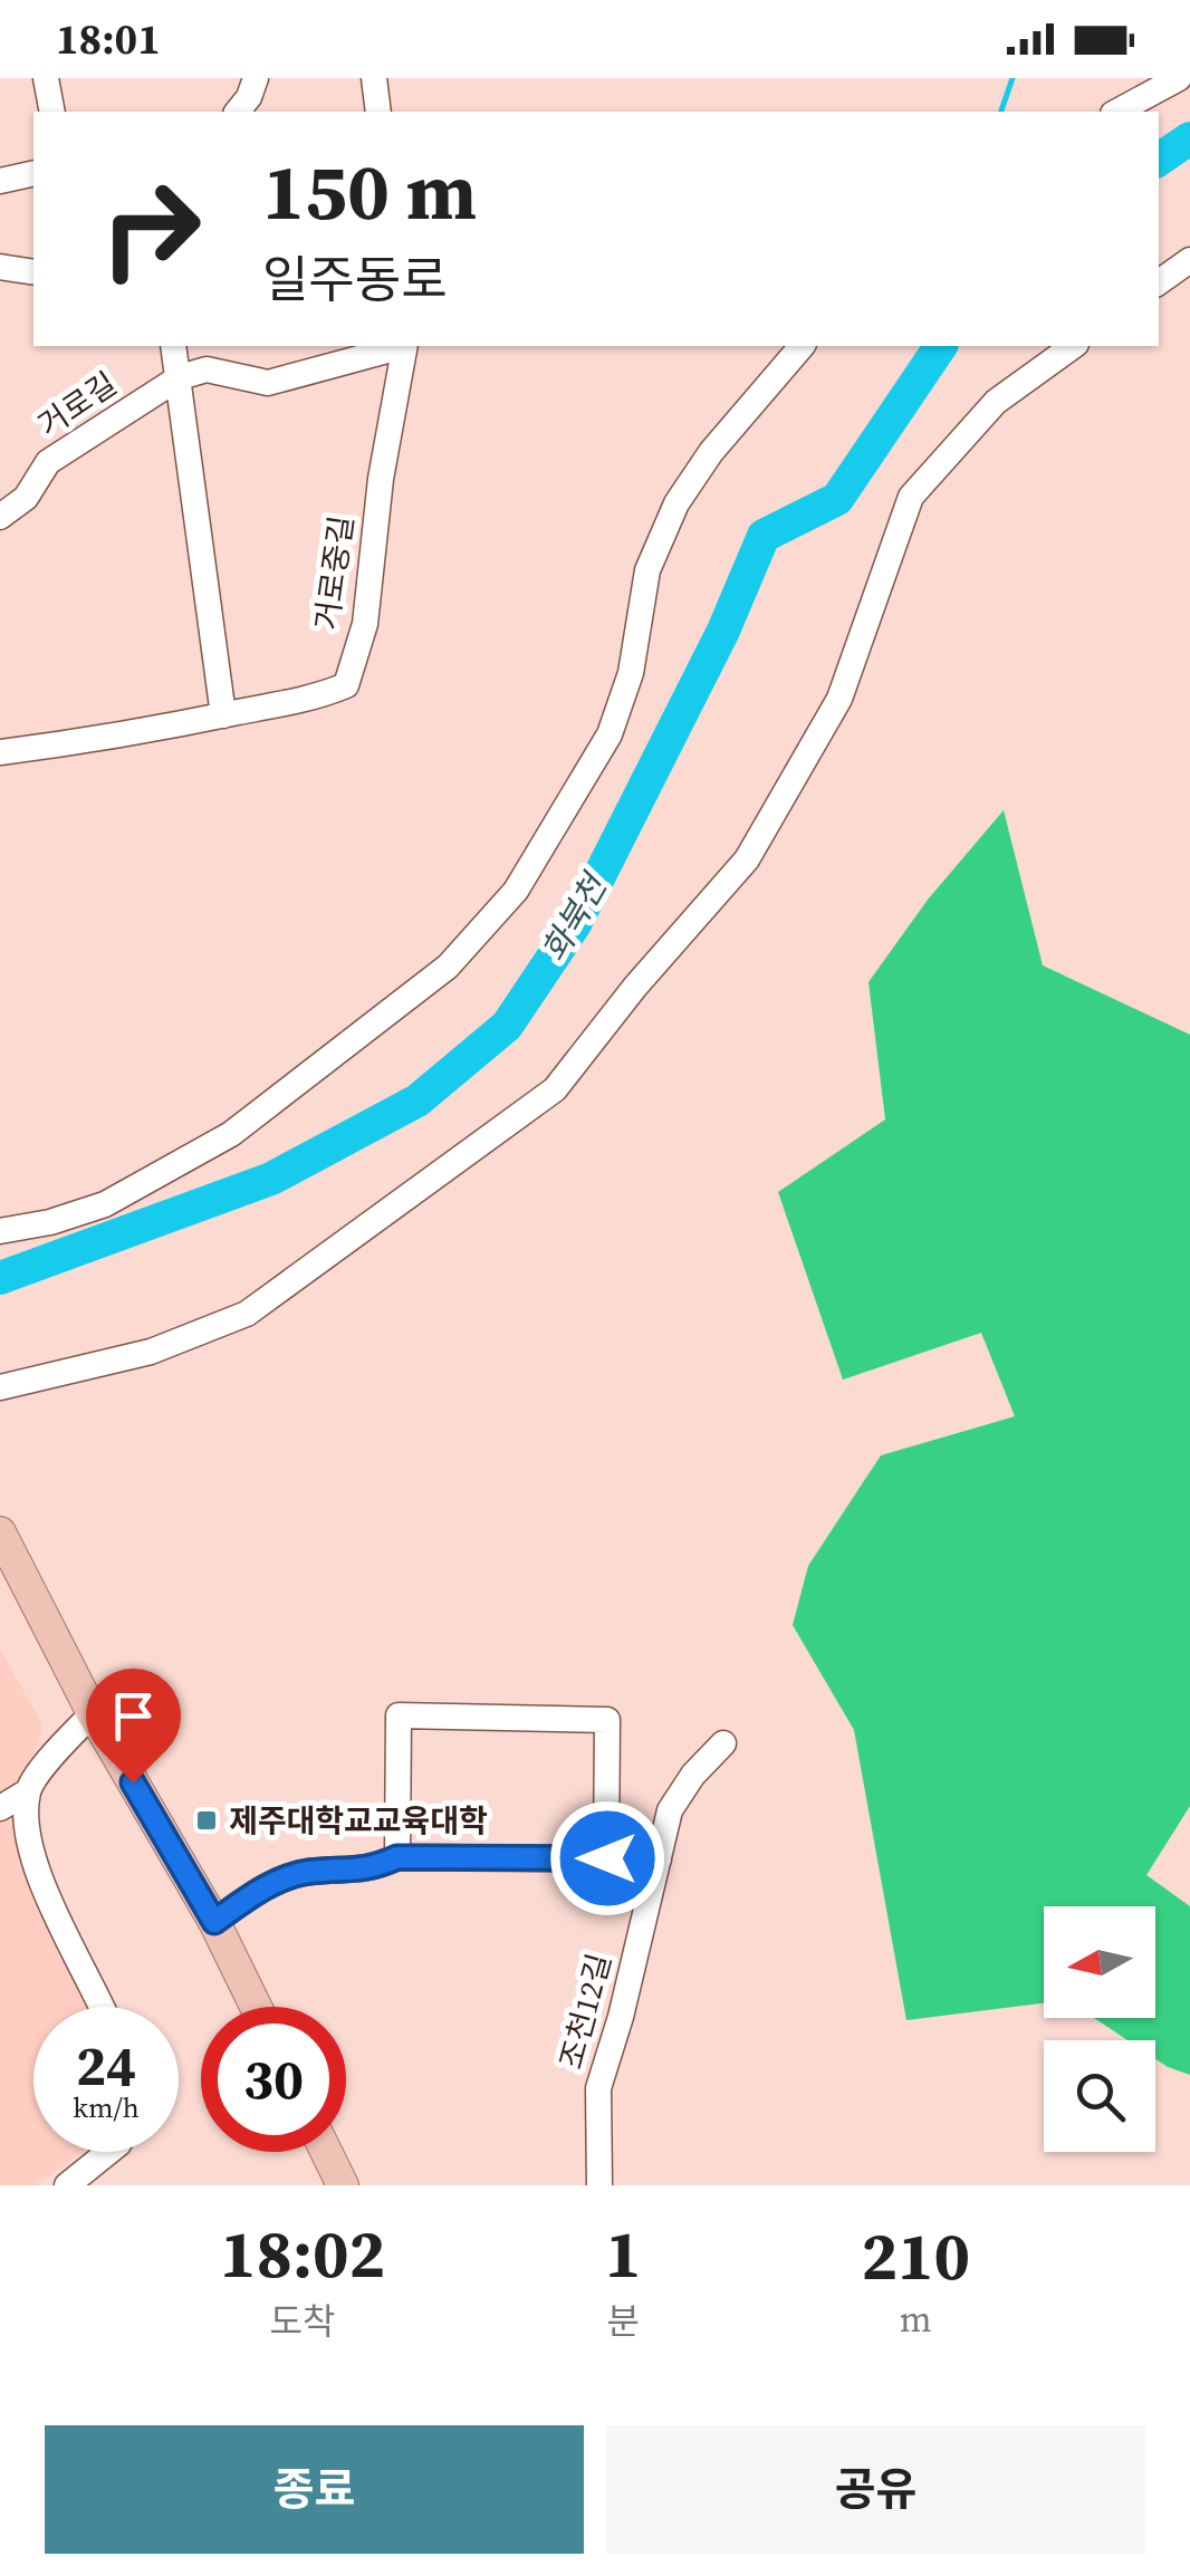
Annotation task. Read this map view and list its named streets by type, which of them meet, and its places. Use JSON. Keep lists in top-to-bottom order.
{
  "streets": {
    "street": ["거로길", "거로중길", "조천12길"]
  },
  "water": ["화북천"],
  "places": {
    "transit": ["제주대학교교육대학"]
  },
  "north": "left",
  "page": {
    "status": "18:01",
    "turn": ["150 m", "일주동로"],
    "speed": "24 km/h",
    "limit": "30",
    "eta": [
      "18:02",
      "도착",
      "1",
      "분",
      "210",
      "m"
    ],
    "buttons": ["종료", "공유"]
  }
}
